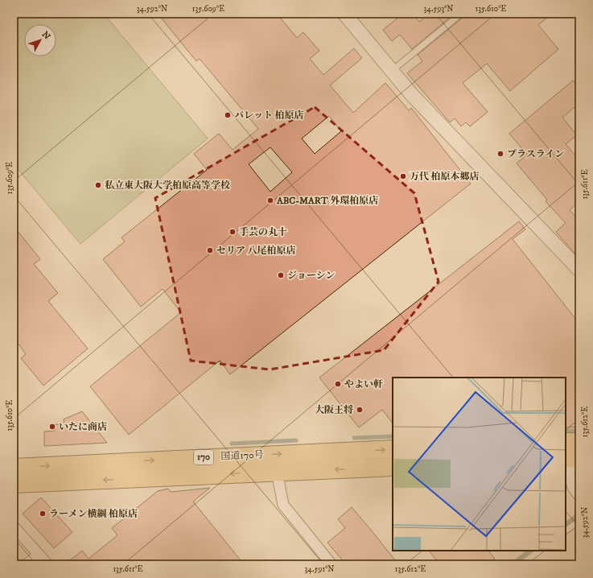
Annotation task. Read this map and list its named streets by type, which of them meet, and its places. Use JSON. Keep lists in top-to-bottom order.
{
  "streets": {
    "highway": ["国道170号", "170"]
  },
  "places": [
    "パレット 柏原店",
    "プラスライン",
    "万代 柏原本郷店",
    "私立東大阪大学柏原高等学校",
    "ABC-MART 外環柏原店",
    "手芸の丸十",
    "セリア 八尾柏原店",
    "ジョーシン",
    "やよい軒",
    "大阪王将",
    "いたに商店",
    "ラーメン横綱 柏原店"
  ],
  "north": "top right",
  "coordinates": [
    "34.592°N",
    "135.609°E",
    "34.593°N",
    "135.610°E",
    "135.611°E",
    "135.612°E",
    "34.591°N"
  ]
}
